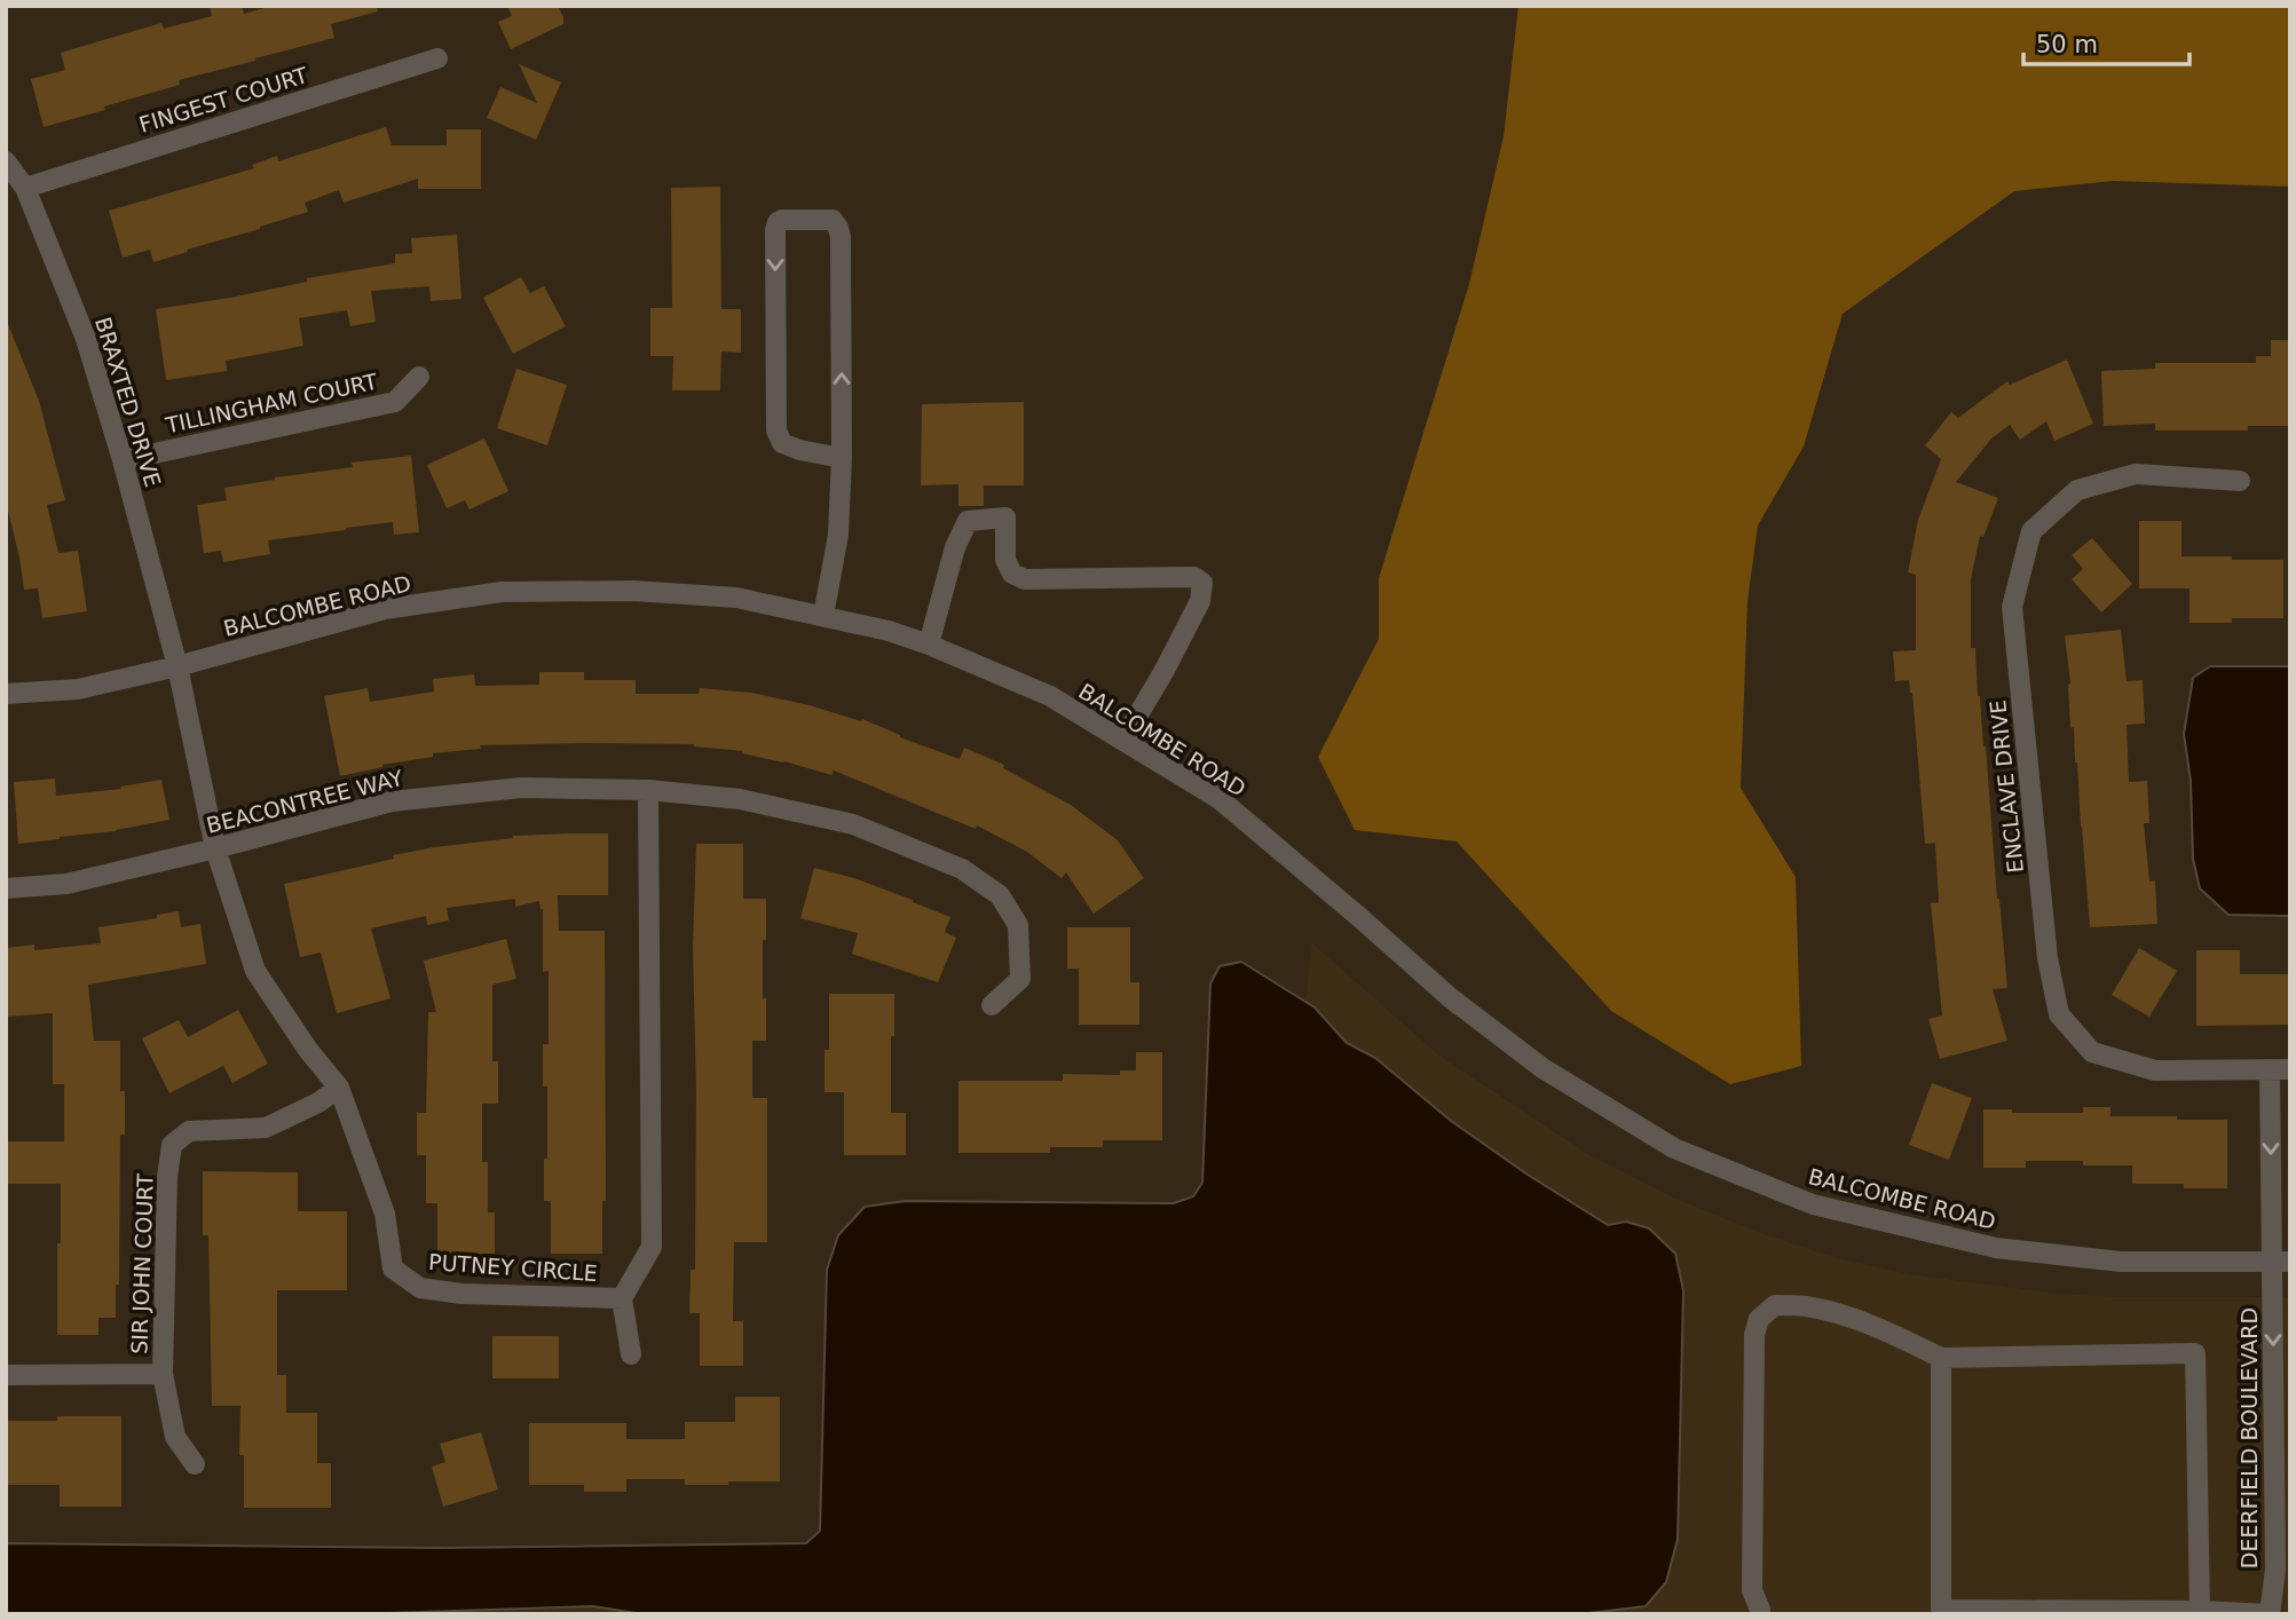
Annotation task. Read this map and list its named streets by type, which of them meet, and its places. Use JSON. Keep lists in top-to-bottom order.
{
  "streets": {
    "street": [
      "FINGEST COURT",
      "BRAXTED DRIVE",
      "TILLINGHAM COURT",
      "BALCOMBE ROAD",
      "ENCLAVE DRIVE",
      "BEACONTREE WAY",
      "SIR JOHN COURT",
      "PUTNEY CIRCLE",
      "DEERFIELD BOULEVARD"
    ]
  },
  "crossings": [
    ["FINGEST COURT", "BRAXTED DRIVE"],
    ["BRAXTED DRIVE", "TILLINGHAM COURT"],
    ["BRAXTED DRIVE", "BALCOMBE ROAD"],
    ["BRAXTED DRIVE", "PUTNEY CIRCLE"],
    ["BALCOMBE ROAD", "PUTNEY CIRCLE"],
    ["BALCOMBE ROAD", "DEERFIELD BOULEVARD"],
    ["ENCLAVE DRIVE", "DEERFIELD BOULEVARD"],
    ["BEACONTREE WAY", "PUTNEY CIRCLE"],
    ["SIR JOHN COURT", "PUTNEY CIRCLE"]
  ],
  "one_way": ["DEERFIELD BOULEVARD"],
  "scale_bar": "50 m"
}
